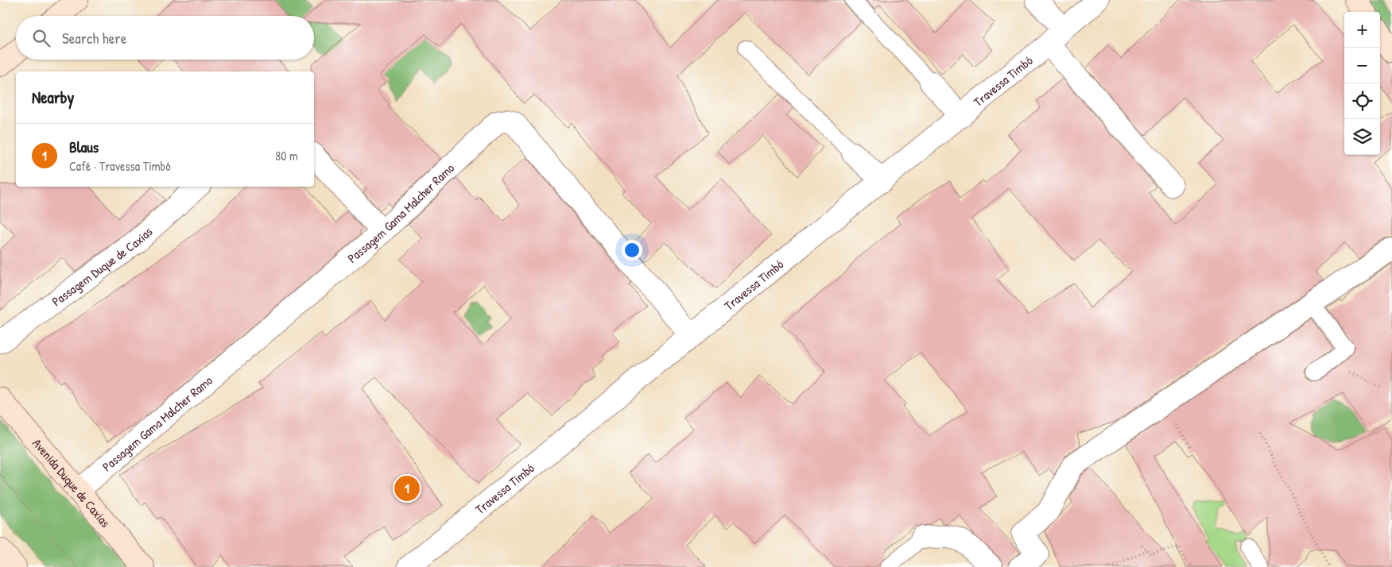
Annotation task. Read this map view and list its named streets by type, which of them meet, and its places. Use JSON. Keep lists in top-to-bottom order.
{
  "streets": {
    "main road": ["Avenida Duque de Caxias"],
    "street": ["Travessa Timbó", "Passagem Gama Malcher Ramo", "Passagem Duque de Caxias"]
  },
  "crossings": [
    ["Travessa Timbó", "Passagem Gama Malcher Ramo"],
    ["Passagem Gama Malcher Ramo", "Avenida Duque de Caxias"]
  ],
  "page": {
    "map_buttons": ["+", "−"],
    "search": "Search here",
    "heading": "Nearby",
    "list": [
      {
        "mark": "1",
        "name": "Blaus",
        "note": "Café · Travessa Timbó",
        "value": "80 m"
      }
    ],
    "pins": "1"
  }
}
